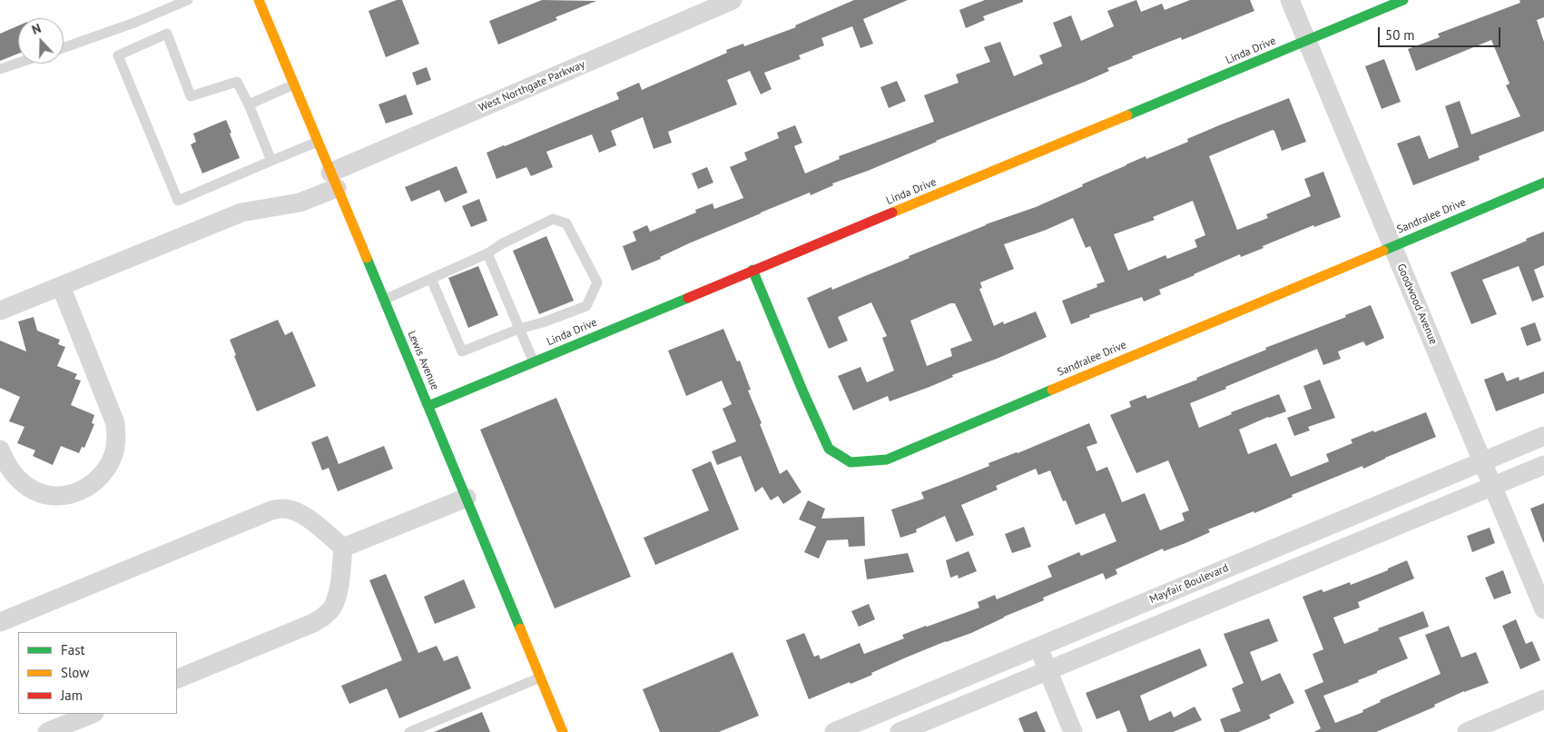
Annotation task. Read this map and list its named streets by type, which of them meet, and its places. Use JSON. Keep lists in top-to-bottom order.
{
  "streets": {
    "street": [
      "Linda Drive",
      "West Northgate Parkway",
      "Sandralee Drive",
      "Goodwood Avenue",
      "Lewis Avenue",
      "Mayfair Boulevard"
    ]
  },
  "crossings": [
    ["Linda Drive", "Sandralee Drive"],
    ["Linda Drive", "Goodwood Avenue"],
    ["Linda Drive", "Lewis Avenue"],
    ["West Northgate Parkway", "Lewis Avenue"],
    ["Sandralee Drive", "Goodwood Avenue"],
    ["Goodwood Avenue", "Mayfair Boulevard"]
  ],
  "legend": ["Fast", "Slow", "Jam"],
  "scale_bar": "50 m",
  "north": "top"
}
